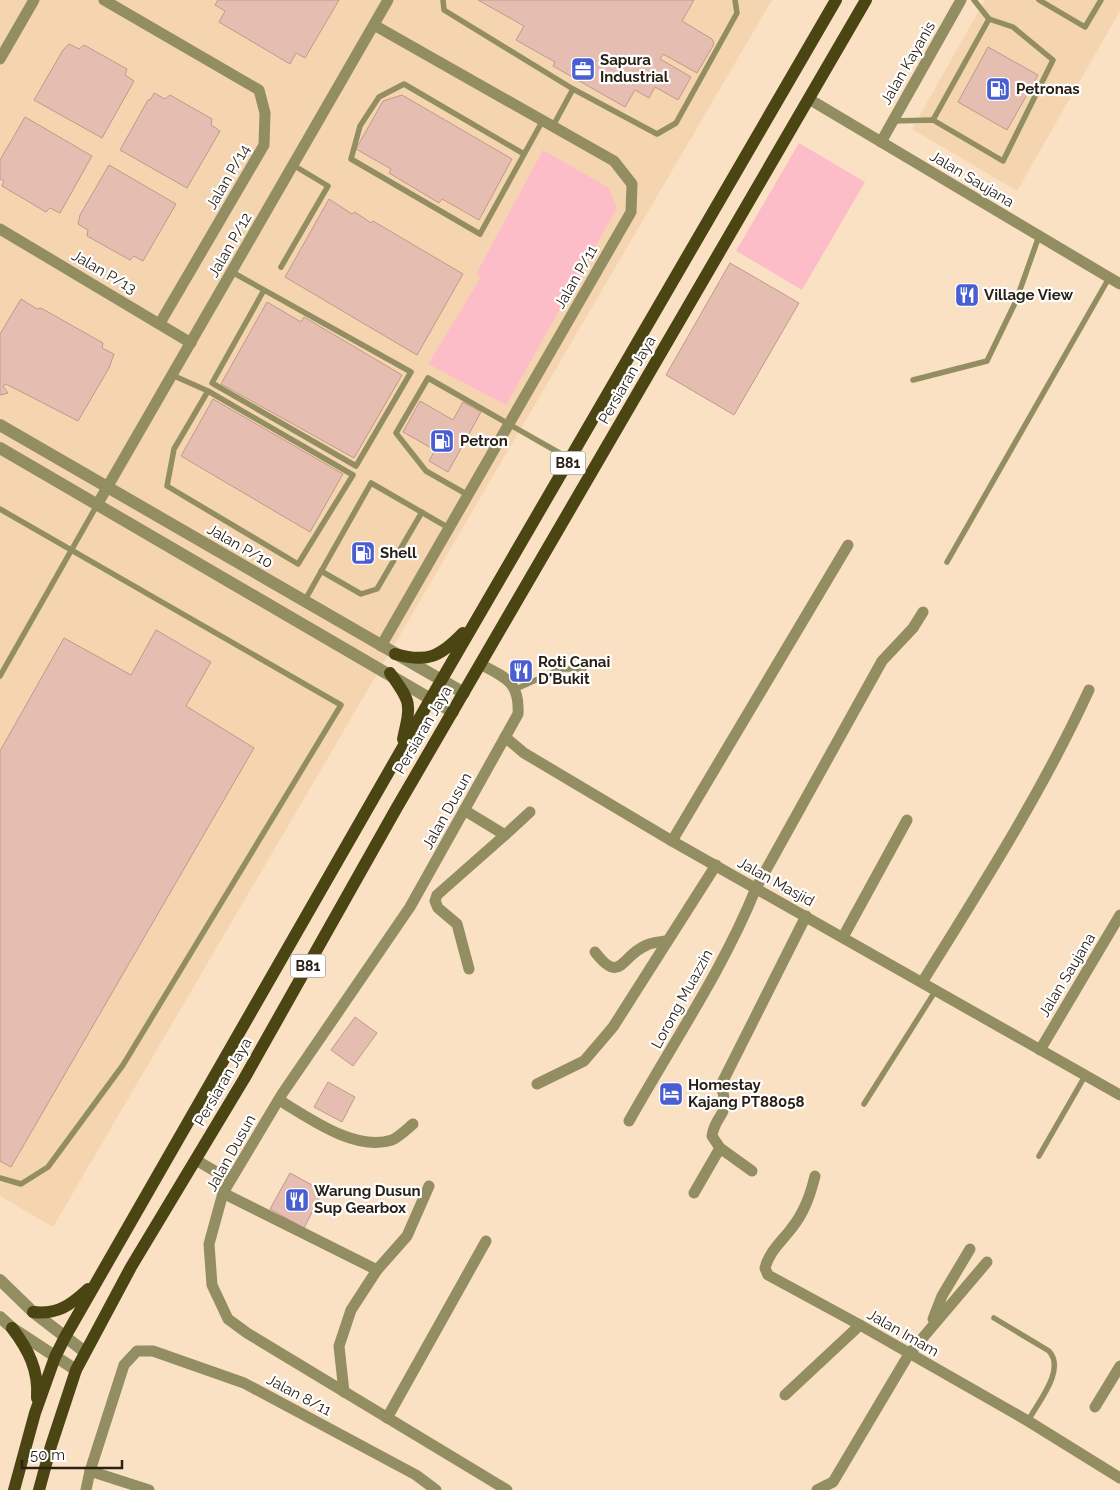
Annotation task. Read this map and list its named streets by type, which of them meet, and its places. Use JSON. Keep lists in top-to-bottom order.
{
  "streets": {
    "main road": ["Persiaran Jaya", "B81"],
    "street": [
      "Jalan Kayanis",
      "Jalan P/14",
      "Jalan Saujana",
      "Jalan P/12",
      "Jalan P/13",
      "Jalan P/11",
      "Jalan P/10",
      "Jalan Dusun",
      "Jalan Masjid",
      "Lorong Muazzin",
      "Jalan Imam",
      "Jalan 8/11"
    ]
  },
  "crossings": [
    ["Jalan Kayanis", "Jalan Saujana"],
    ["Jalan P/14", "Jalan P/13"],
    ["Jalan Saujana", "Persiaran Jaya"],
    ["Jalan Saujana", "Jalan Masjid"],
    ["Jalan P/12", "Jalan P/13"],
    ["Jalan P/12", "Jalan P/11"],
    ["Jalan P/12", "Jalan P/10"],
    ["Jalan P/11", "Jalan P/10"],
    ["Persiaran Jaya", "Jalan P/10"],
    ["Jalan Dusun", "Jalan Masjid"],
    ["Jalan Masjid", "Lorong Muazzin"]
  ],
  "places": {
    "office": ["Sapura Industrial"],
    "fuel station": ["Petronas", "Petron", "Shell"],
    "restaurant": ["Village View", "Roti Canai D'Bukit", "Warung Dusun Sup Gearbox"],
    "hotel": ["Homestay Kajang PT88058"]
  },
  "scale_bar": "50 m"
}
